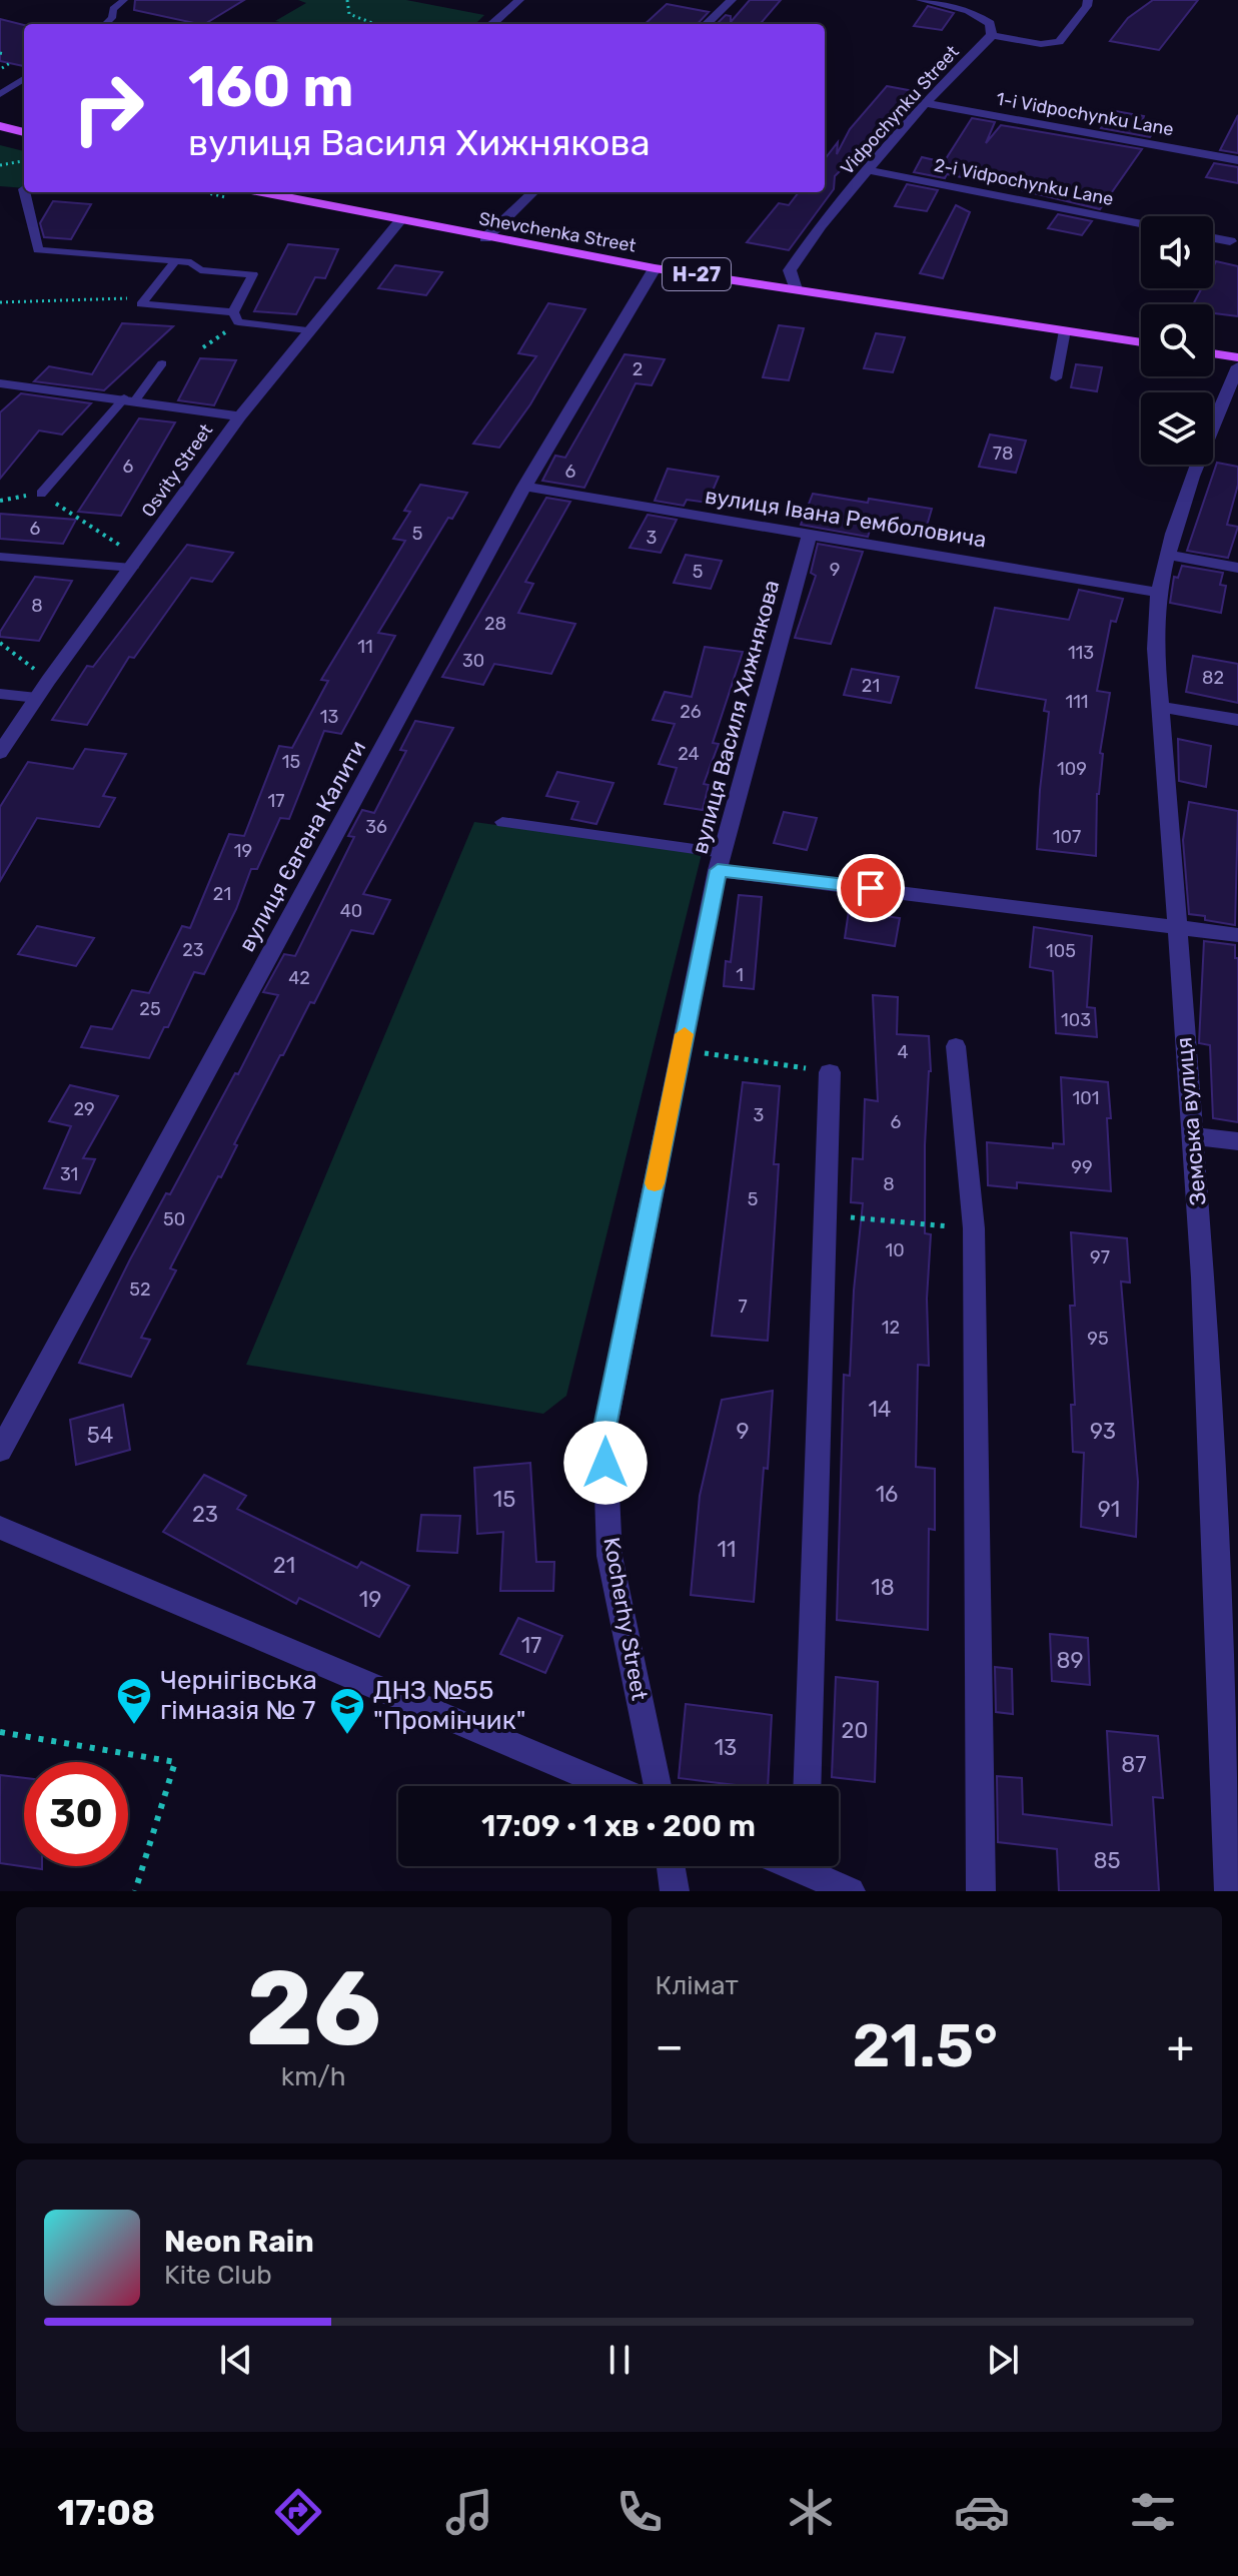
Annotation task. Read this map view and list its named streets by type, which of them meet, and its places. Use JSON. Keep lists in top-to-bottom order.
{
  "streets": {
    "main road": ["Shevchenka Street", "Н-27"],
    "street": [
      "Vidpochynku Street",
      "1-i Vidpochynku Lane",
      "2-i Vidpochynku Lane",
      "Osvity Street",
      "вулиця Івана Ремболовича",
      "вулиця Василя Хижнякова",
      "вулиця Євгена Калити",
      "Земська вулиця",
      "Kocherhy Street"
    ]
  },
  "crossings": [
    ["Vidpochynku Street", "1-i Vidpochynku Lane"],
    ["Vidpochynku Street", "2-i Vidpochynku Lane"],
    ["Vidpochynku Street", "Shevchenka Street"],
    ["Shevchenka Street", "Osvity Street"],
    ["Shevchenka Street", "вулиця Євгена Калити"],
    ["вулиця Івана Ремболовича", "вулиця Василя Хижнякова"],
    ["вулиця Івана Ремболовича", "вулиця Євгена Калити"],
    ["вулиця Івана Ремболовича", "Земська вулиця"],
    ["вулиця Василя Хижнякова", "Земська вулиця"],
    ["вулиця Василя Хижнякова", "Kocherhy Street"]
  ],
  "places": {
    "school or university": ["Чернігівська гімназія № 7", "ДНЗ №55 \"Промінчик\""]
  },
  "house_numbers": [
    "2",
    "78",
    "6",
    "6",
    "6",
    "5",
    "3",
    "9",
    "5",
    "8",
    "28",
    "11",
    "113",
    "30",
    "82",
    "21",
    "111",
    "26",
    "13",
    "24",
    "15",
    "109",
    "17",
    "36",
    "107",
    "19",
    "21",
    "40",
    "23",
    "105",
    "1",
    "42",
    "25",
    "103",
    "4",
    "101",
    "29",
    "3",
    "6",
    "99",
    "31",
    "8",
    "5",
    "50",
    "10",
    "97",
    "52",
    "7",
    "12",
    "95",
    "14",
    "9",
    "93",
    "54",
    "16",
    "15",
    "91",
    "23",
    "11",
    "21",
    "18",
    "19",
    "17",
    "89",
    "20",
    "13",
    "87",
    "85"
  ],
  "page": {
    "turn": ["160 m", "вулиця Василя Хижнякова"],
    "limit": "30",
    "trip": "17:09 · 1 хв · 200 m",
    "tile": [
      ["26", "km/h"],
      "Клімат"
    ],
    "heat": ["−", "21.5°", "+"],
    "song": ["Neon Rain", "Kite Club"],
    "tabs": "17:08"
  }
}
